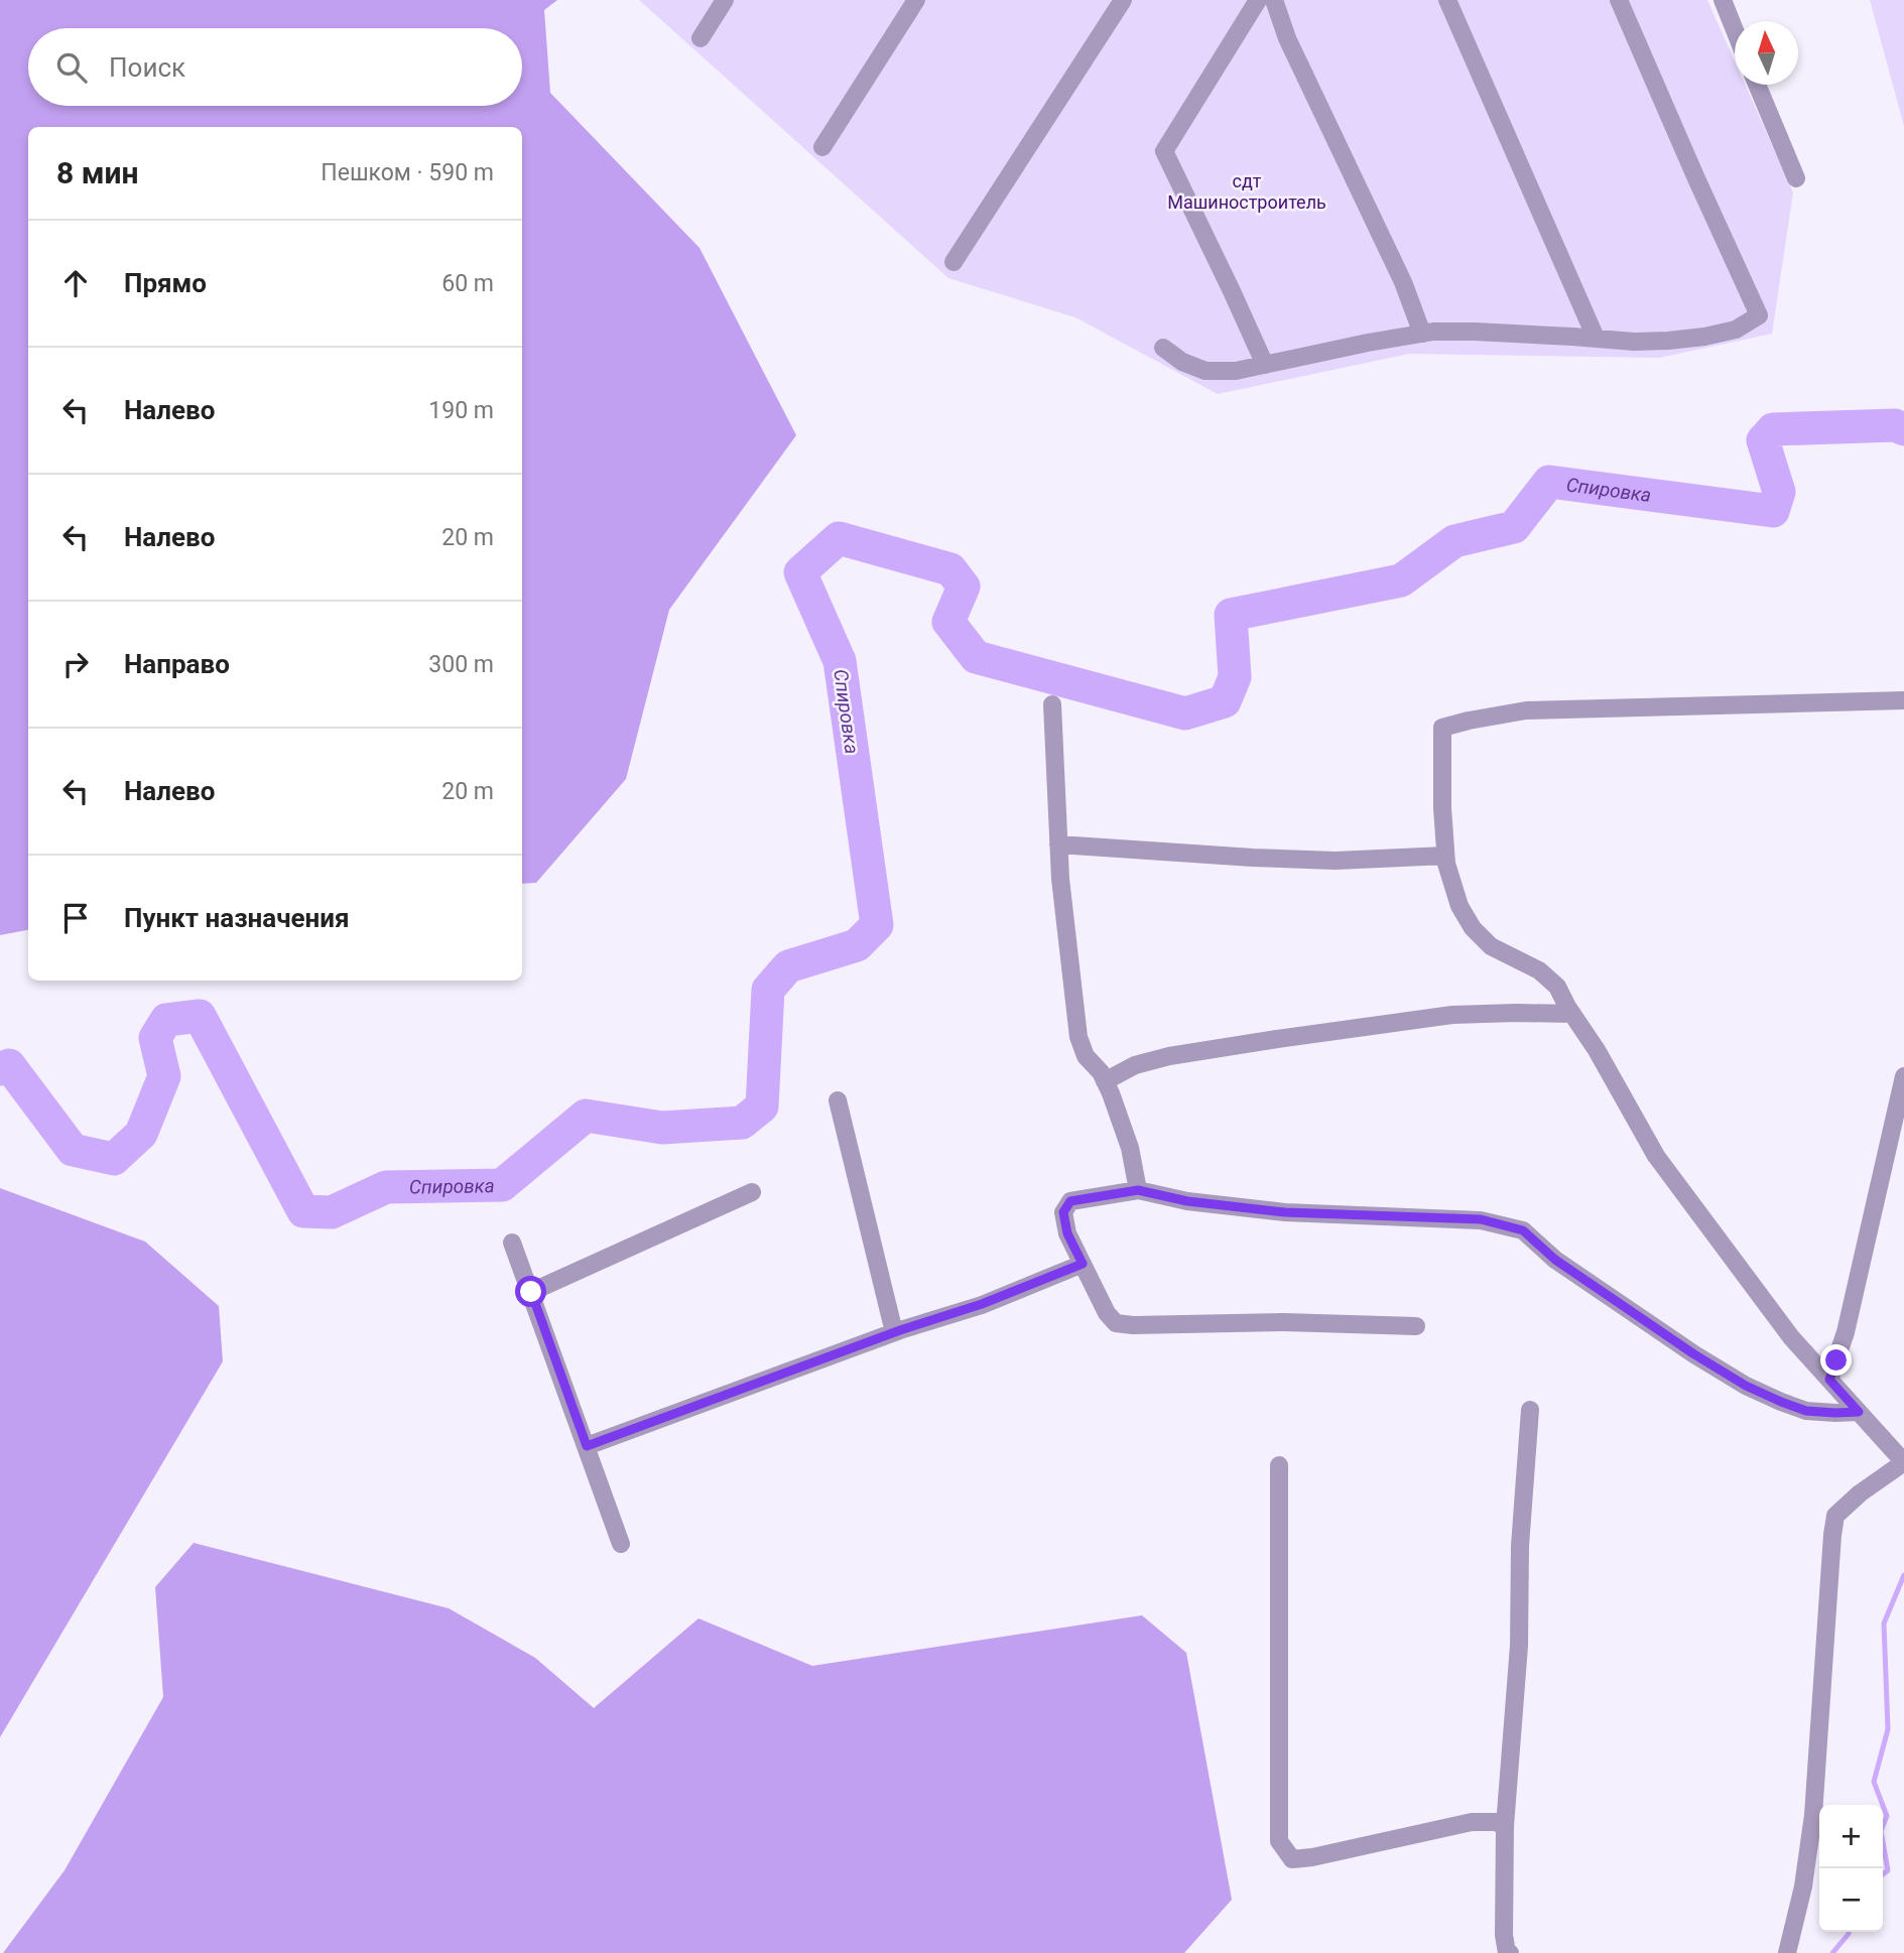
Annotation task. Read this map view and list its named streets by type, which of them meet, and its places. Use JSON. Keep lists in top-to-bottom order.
{
  "water": ["Спировка"],
  "parks": ["сдт Машиностроитель"],
  "north": "top",
  "page": {
    "search": "Поиск",
    "heading": ["8 мин", "Пешком · 590 m"],
    "list": [
      ["Прямо", "60 m"],
      ["Налево", "190 m"],
      ["Налево", "20 m"],
      ["Направо", "300 m"],
      ["Налево", "20 m"],
      "Пункт назначения"
    ],
    "map_buttons": ["+", "−"]
  }
}
